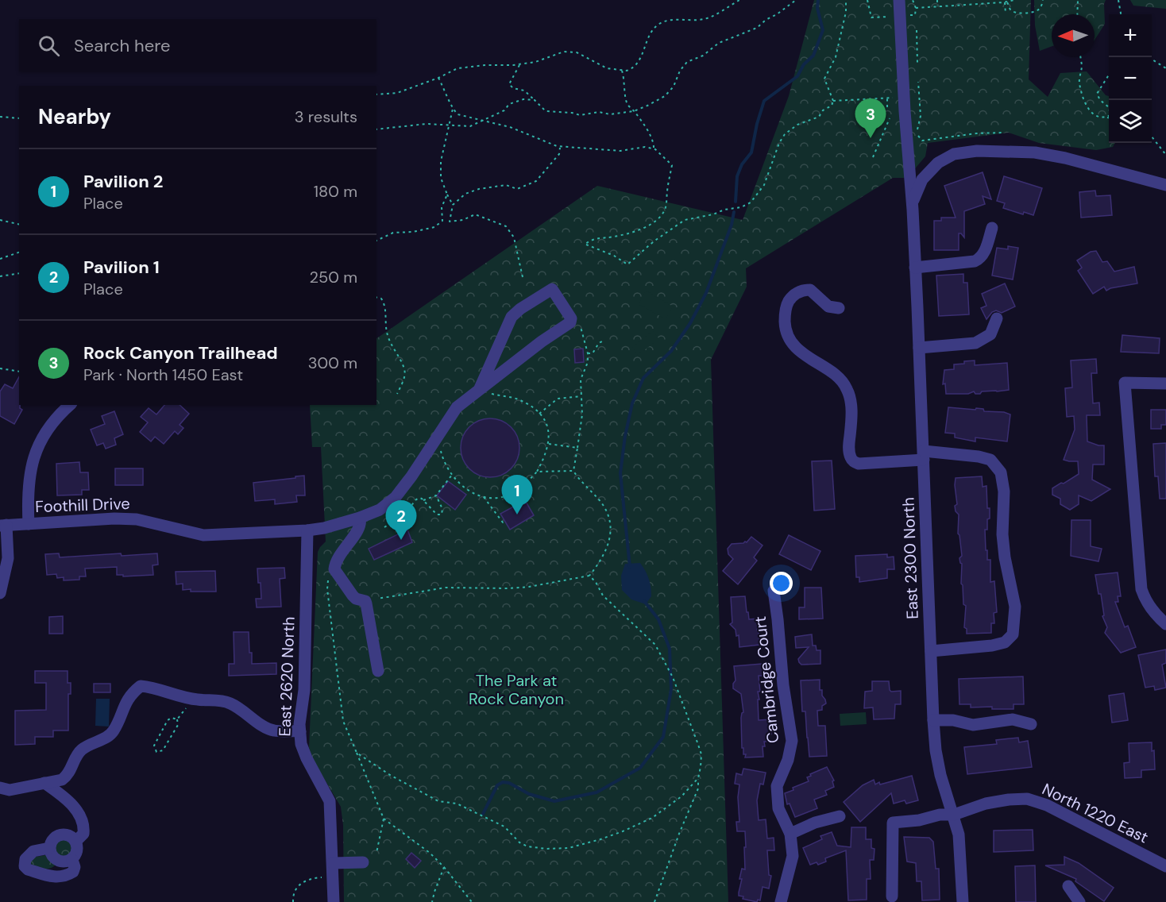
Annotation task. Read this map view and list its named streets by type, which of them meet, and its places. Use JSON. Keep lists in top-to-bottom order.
{
  "streets": {
    "street": [
      "Foothill Drive",
      "East 2300 North",
      "East 2620 North",
      "Cambridge Court",
      "North 1220 East"
    ]
  },
  "crossings": [
    ["Foothill Drive", "East 2620 North"],
    ["East 2300 North", "North 1220 East"]
  ],
  "parks": ["The Park at Rock Canyon"],
  "north": "left",
  "page": {
    "map_buttons": ["+", "−"],
    "search": "Search here",
    "heading": ["Nearby", "3 results"],
    "pins": ["3", "1", "2"],
    "list": [
      {
        "mark": "1",
        "name": "Pavilion 2",
        "note": "Place",
        "value": "180 m"
      },
      {
        "mark": "2",
        "name": "Pavilion 1",
        "note": "Place",
        "value": "250 m"
      },
      {
        "mark": "3",
        "name": "Rock Canyon Trailhead",
        "note": "Park · North 1450 East",
        "value": "300 m"
      }
    ]
  }
}
